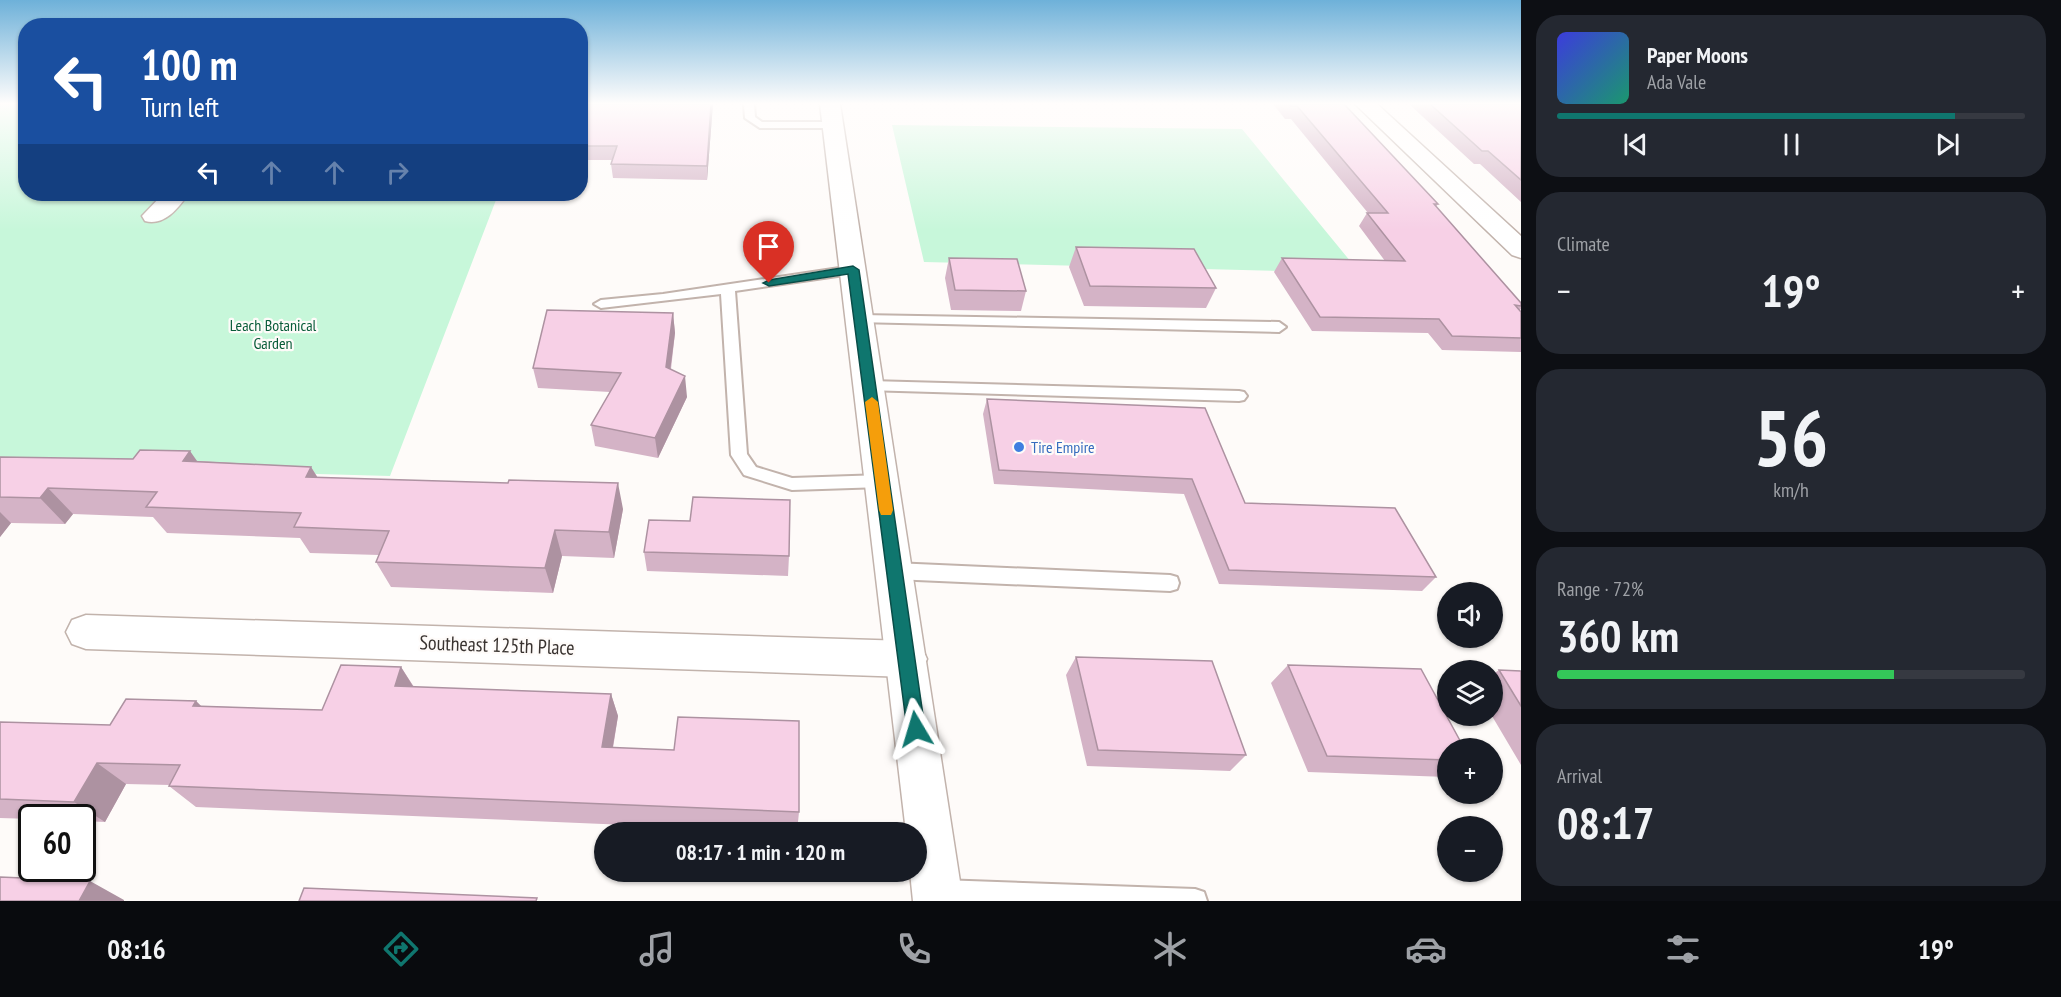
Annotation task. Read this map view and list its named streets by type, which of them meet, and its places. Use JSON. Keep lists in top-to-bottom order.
{
  "streets": {
    "street": ["Southeast 125th Place"]
  },
  "parks": ["Leach Botanical Garden"],
  "places": ["Tire Empire"],
  "page": {
    "turn": ["100 m", "Turn left"],
    "song": ["Paper Moons", "Ada Vale"],
    "tile": [
      "Climate",
      ["56", "km/h"],
      ["Range · 72%", "360 km"],
      ["Arrival", "08:17"]
    ],
    "heat": ["−", "19°", "+"],
    "map_buttons": ["+", "−"],
    "limit": "60",
    "trip": "08:17 · 1 min · 120 m",
    "tabs": ["08:16", "19°"]
  }
}
